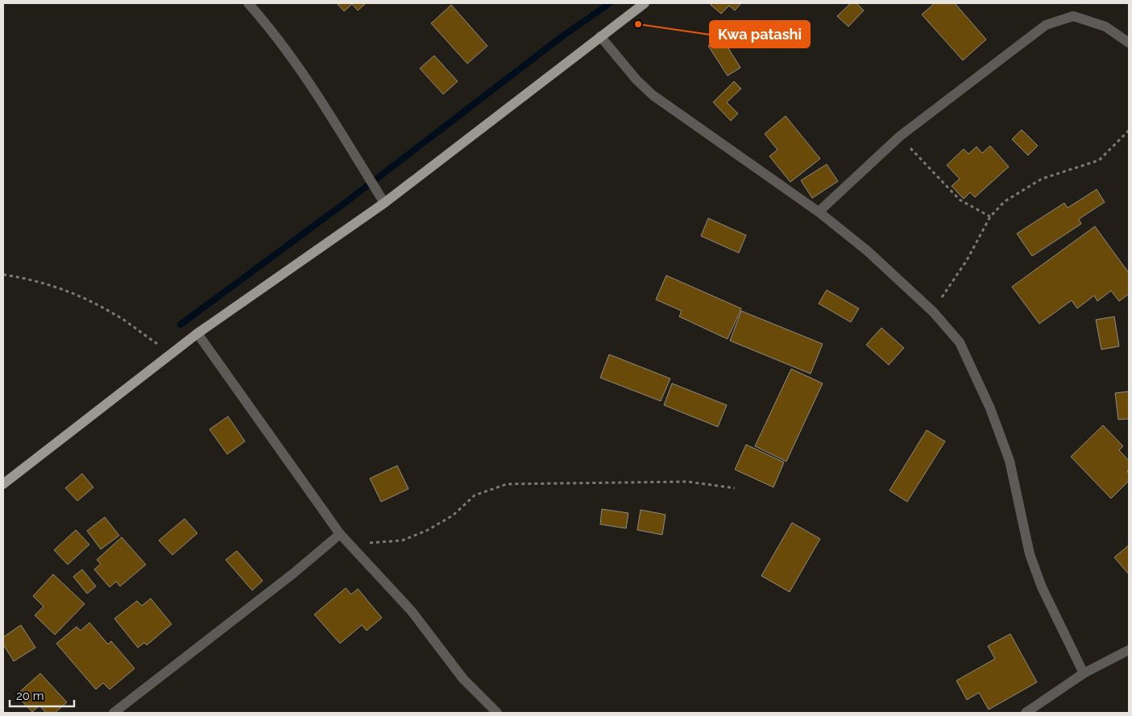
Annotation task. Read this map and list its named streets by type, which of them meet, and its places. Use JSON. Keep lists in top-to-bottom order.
{
  "places": ["Kwa patashi"],
  "scale_bar": "20 m"
}
